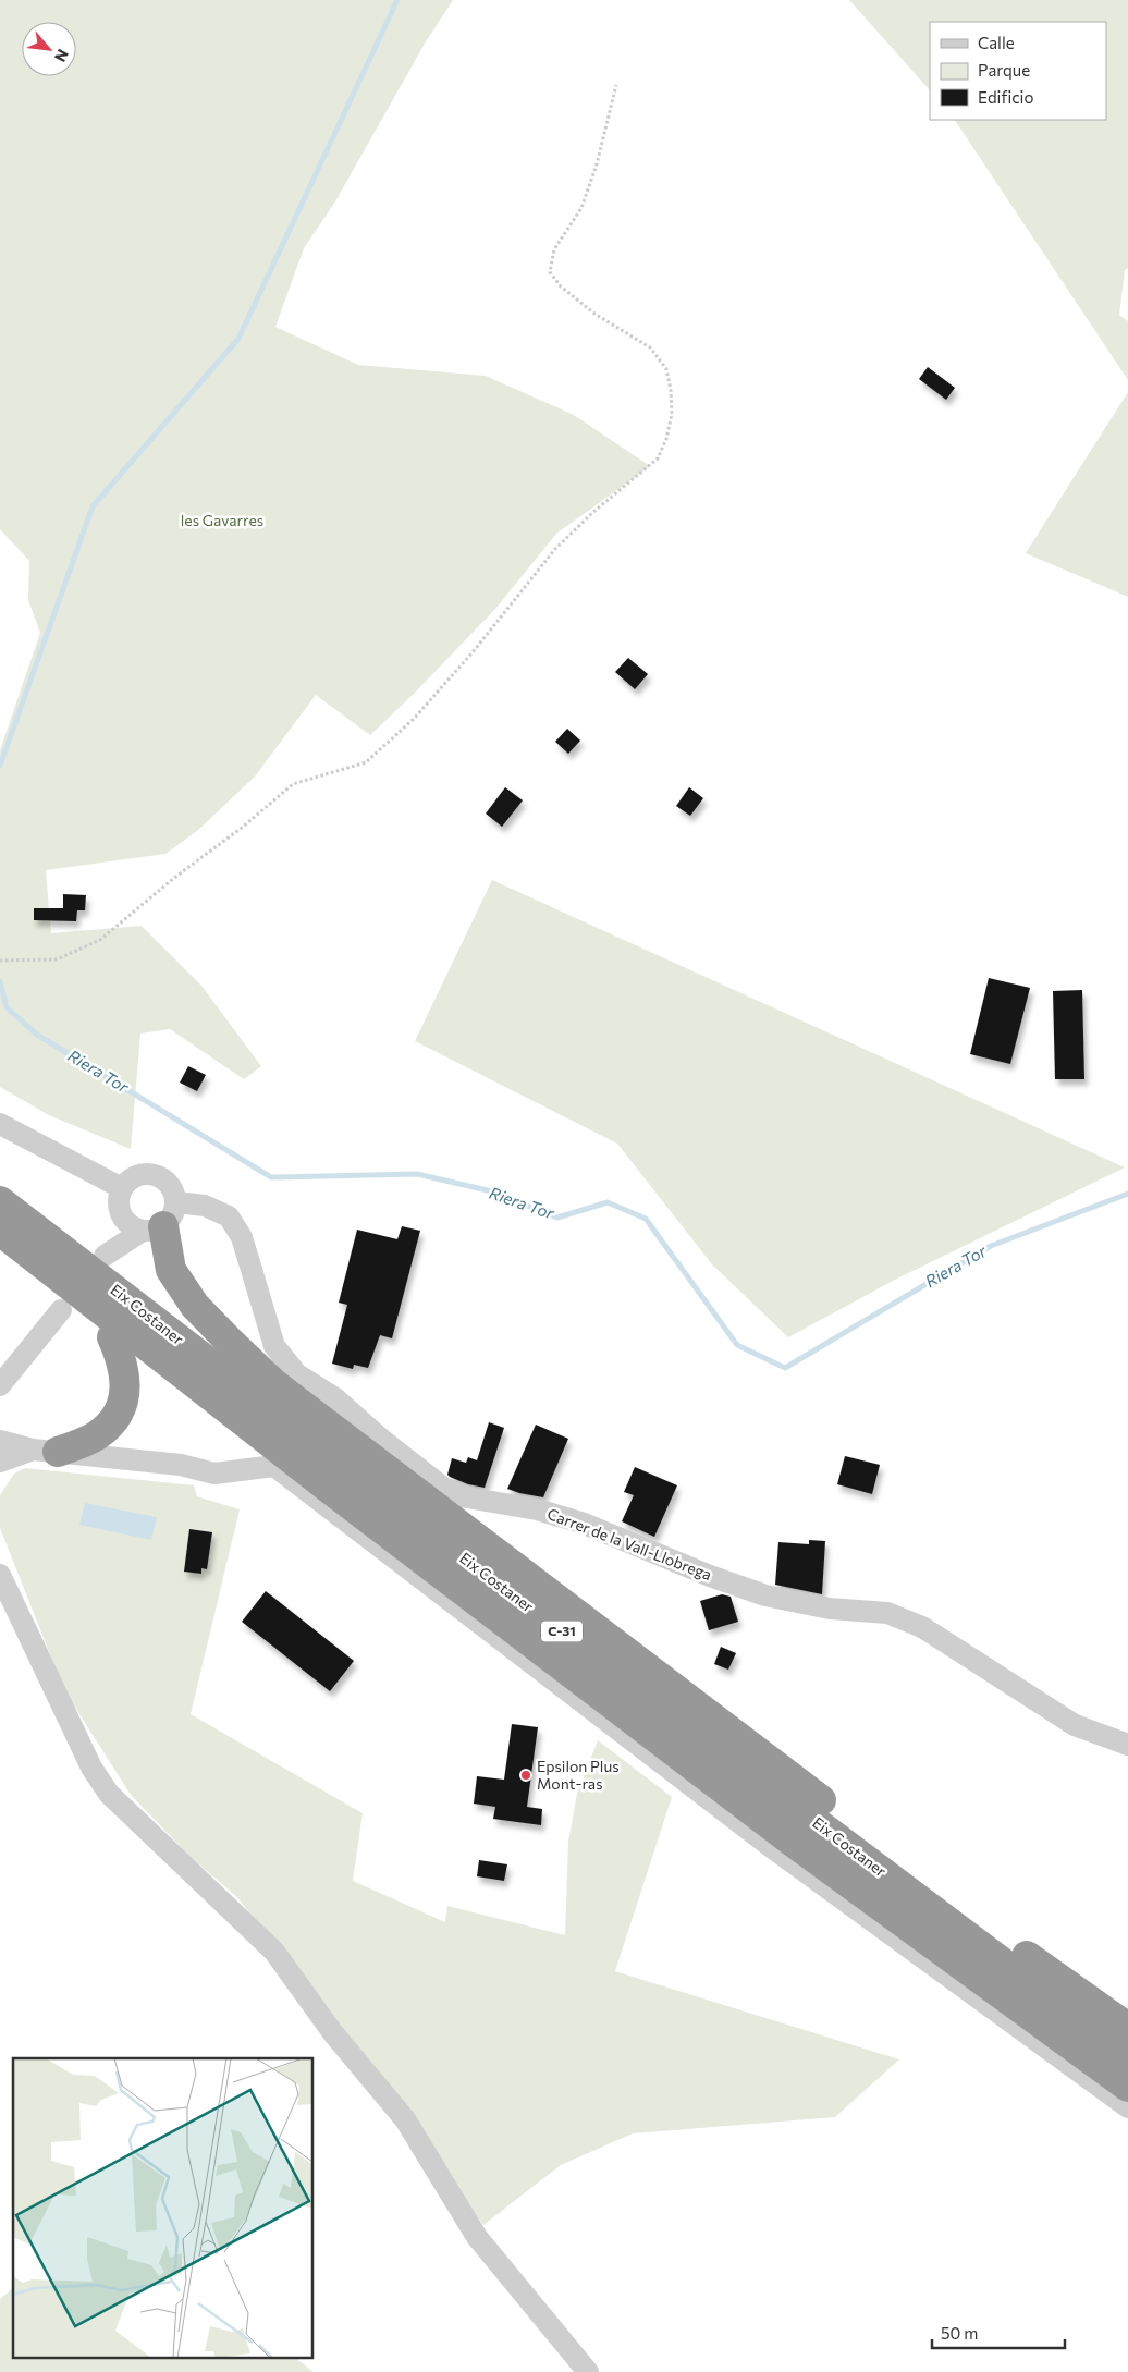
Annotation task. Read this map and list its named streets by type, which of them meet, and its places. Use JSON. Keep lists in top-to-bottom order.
{
  "streets": {
    "highway": ["Eix Costaner", "C-31"],
    "street": ["Carrer de la Vall-Llobrega"]
  },
  "water": ["Riera Tor"],
  "parks": ["les Gavarres"],
  "places": ["Epsilon Plus Mont-ras"],
  "legend": ["Calle", "Parque", "Edificio"],
  "scale_bar": "50 m",
  "north": "bottom right"
}
